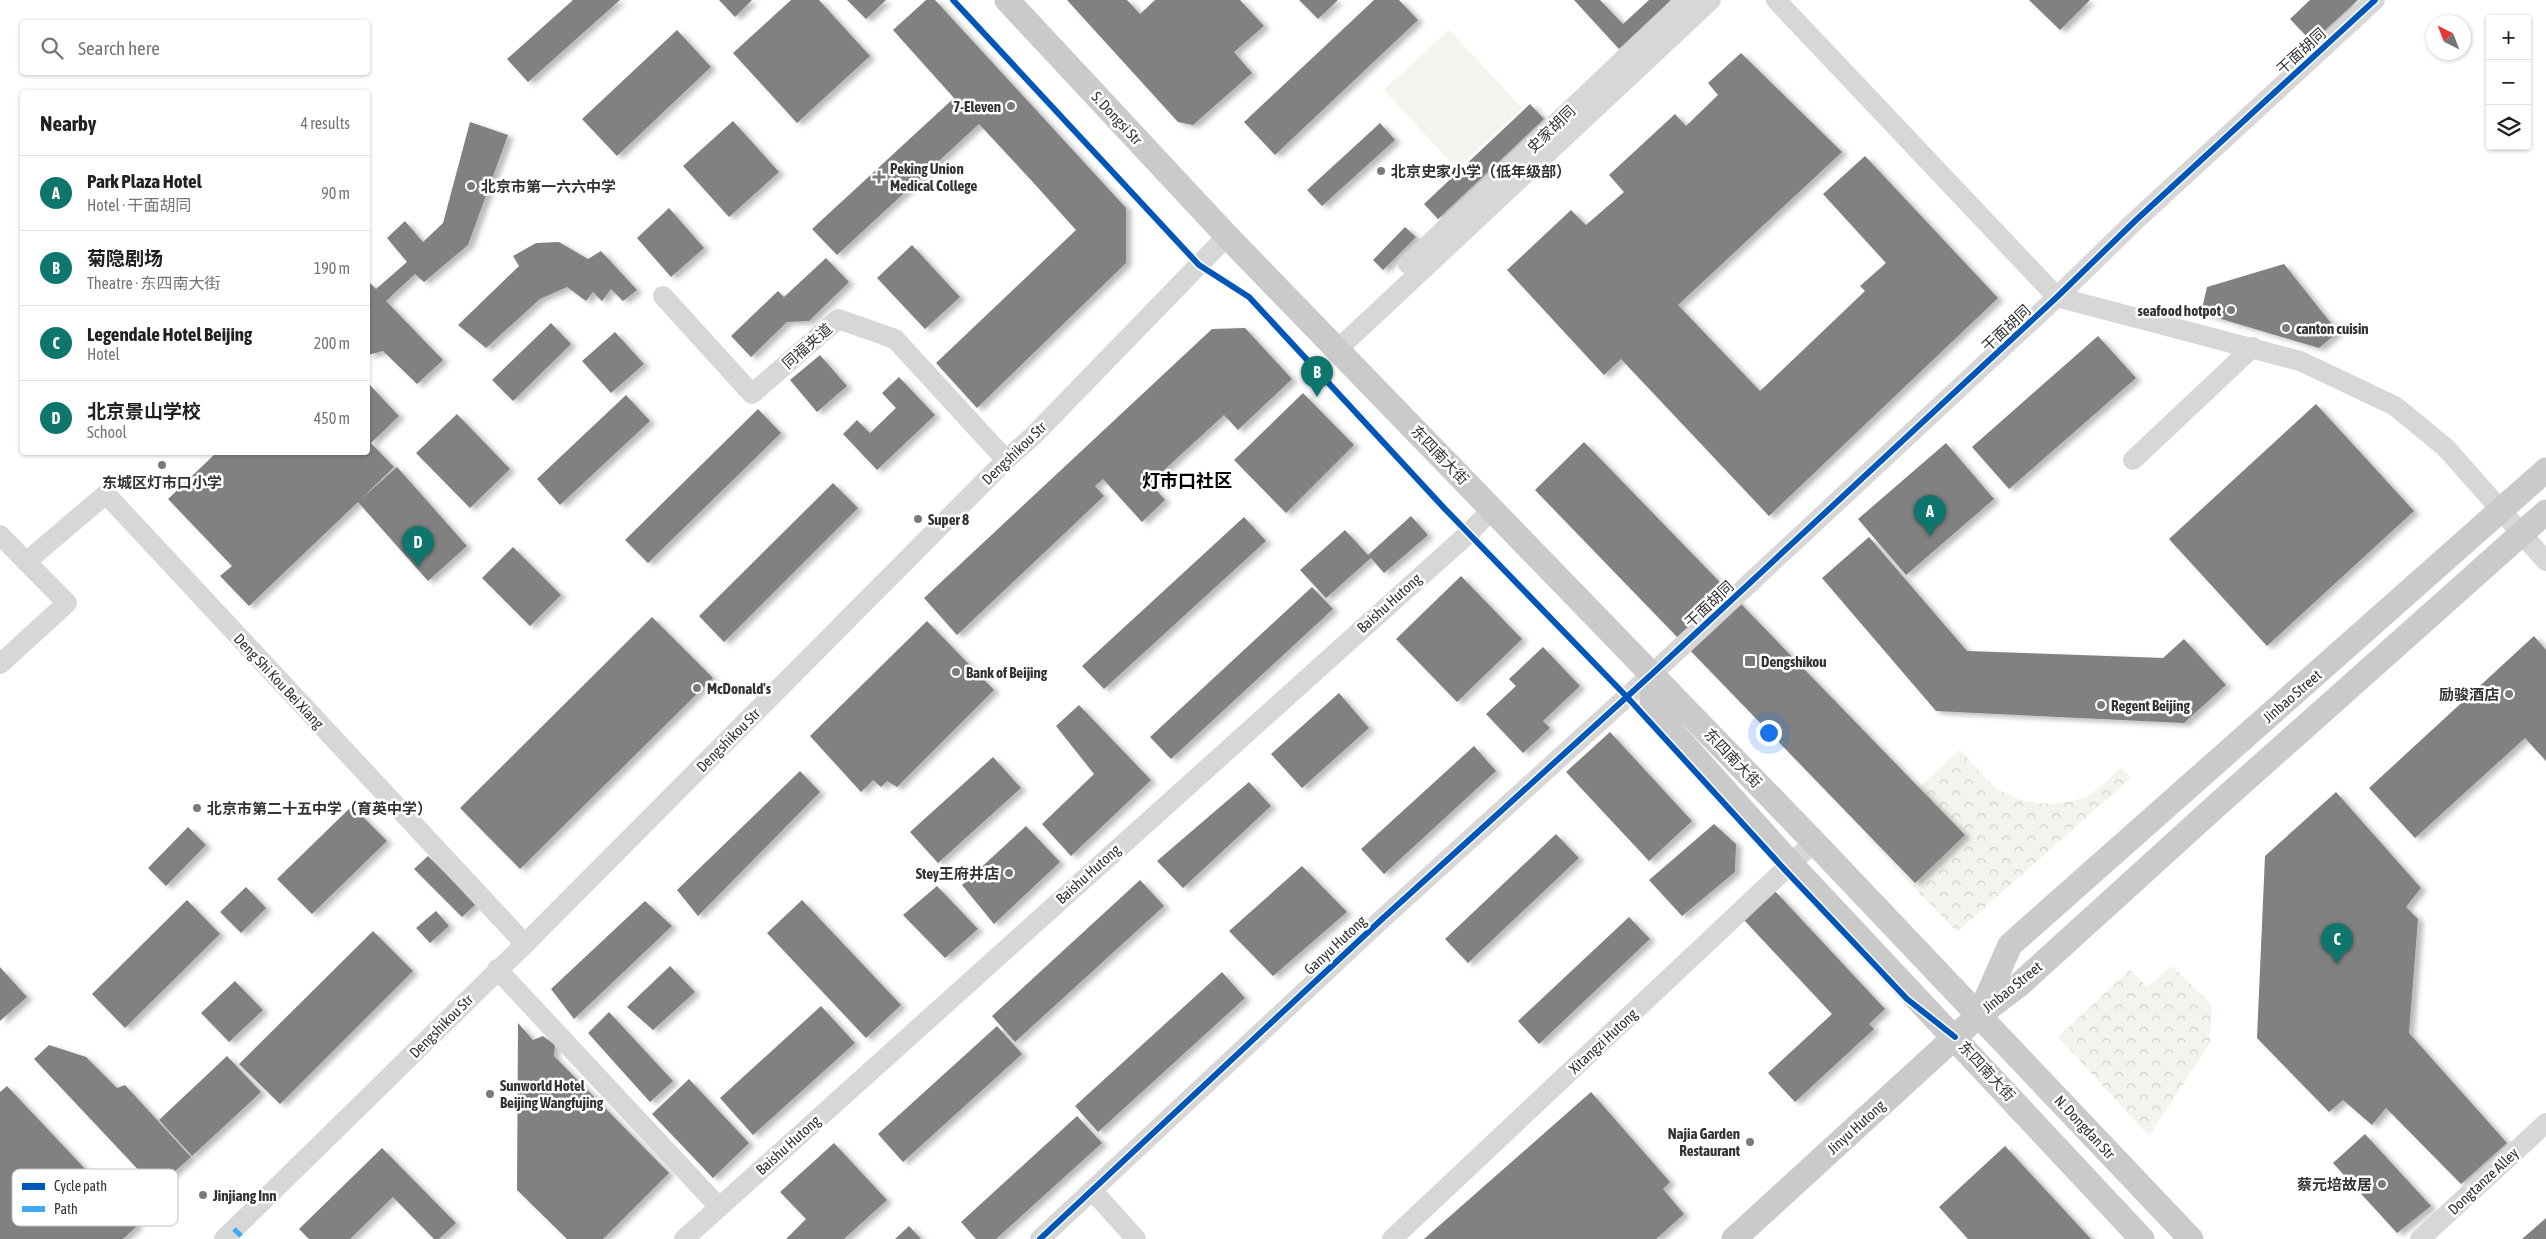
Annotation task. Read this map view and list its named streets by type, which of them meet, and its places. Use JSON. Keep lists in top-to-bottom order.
{
  "streets": {
    "main road": [
      "S. Dongsi Str",
      "东四南大街",
      "Jinbao Street",
      "Jinyu Hutong",
      "N. Dongdan Str"
    ],
    "street": [
      "干面胡同",
      "史家胡同",
      "同福夹道",
      "Dengshikou Str",
      "Baishu Hutong",
      "Deng Shi Kou Bei Xiang",
      "Ganyu Hutong",
      "Xitangzi Hutong",
      "Dongtanze Alley"
    ]
  },
  "crossings": [
    ["干面胡同", "东四南大街"],
    ["干面胡同", "Ganyu Hutong"],
    ["S. Dongsi Str", "Dengshikou Str"],
    ["S. Dongsi Str", "东四南大街"],
    ["史家胡同", "东四南大街"],
    ["同福夹道", "Dengshikou Str"],
    ["Dengshikou Str", "东四南大街"],
    ["Dengshikou Str", "Deng Shi Kou Bei Xiang"],
    ["东四南大街", "Baishu Hutong"],
    ["东四南大街", "Jinbao Street"],
    ["东四南大街", "Ganyu Hutong"],
    ["东四南大街", "Xitangzi Hutong"],
    ["东四南大街", "Jinyu Hutong"],
    ["东四南大街", "N. Dongdan Str"],
    ["Jinbao Street", "Jinyu Hutong"],
    ["Jinbao Street", "N. Dongdan Str"],
    ["Jinyu Hutong", "N. Dongdan Str"]
  ],
  "districts": ["灯市口社区"],
  "places": {
    "other": [
      "7-Eleven",
      "北京史家小学（低年级部）",
      "北京市第一六六中学",
      "seafood hotpot",
      "canton cuisin",
      "东城区灯市口小学",
      "Super 8",
      "Bank of Beijing",
      "McDonald's",
      "励骏酒店",
      "Regent Beijing",
      "北京市第二十五中学（育英中学）",
      "Stey王府井店",
      "Sunworld Hotel Beijing Wangfujing",
      "Najia Garden Restaurant",
      "蔡元培故居",
      "Jinjiang Inn"
    ],
    "health": ["Peking Union Medical College"],
    "transit": ["Dengshikou"]
  },
  "legend": ["Cycle path", "Path"],
  "north": "top left",
  "page": {
    "map_buttons": ["+", "−"],
    "search": "Search here",
    "heading": ["Nearby", "4 results"],
    "list": [
      {
        "mark": "A",
        "name": "Park Plaza Hotel",
        "note": "Hotel · 干面胡同",
        "value": "90 m"
      },
      {
        "mark": "B",
        "name": "菊隐剧场",
        "note": "Theatre · 东四南大街",
        "value": "190 m"
      },
      {
        "mark": "C",
        "name": "Legendale Hotel Beijing",
        "note": "Hotel",
        "value": "200 m"
      },
      {
        "mark": "D",
        "name": "北京景山学校",
        "note": "School",
        "value": "450 m"
      }
    ],
    "pins": [
      "B",
      "A",
      "D",
      "C"
    ]
  }
}
